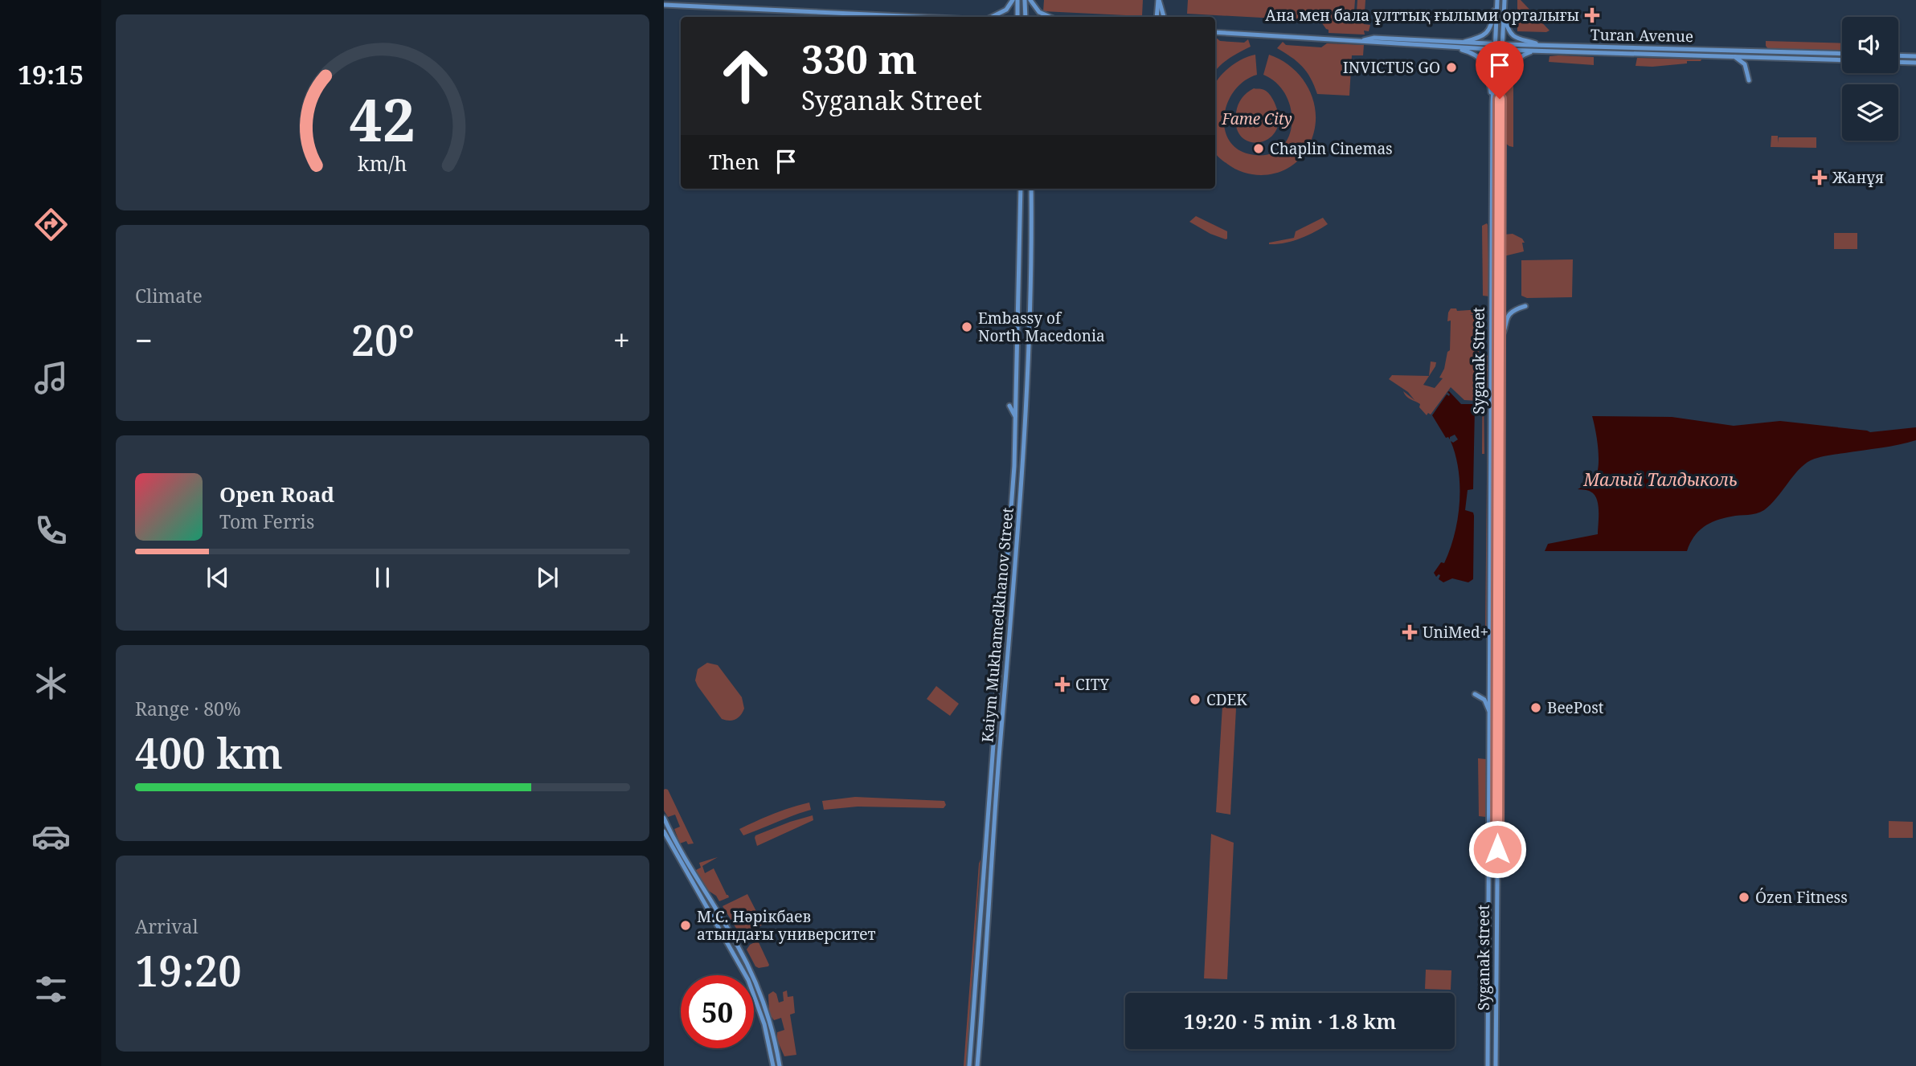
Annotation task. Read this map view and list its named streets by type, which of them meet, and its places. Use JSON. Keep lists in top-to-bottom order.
{
  "streets": {
    "main road": [
      "Turan Avenue",
      "Syganak Street",
      "Kaiym Mukhamedkhanov Street",
      "Syganak street"
    ]
  },
  "crossings": [
    ["Turan Avenue", "Syganak Street"],
    ["Syganak Street", "Syganak street"]
  ],
  "water": ["Малый Талдыколь"],
  "parks": ["Fame City"],
  "places": {
    "health": [
      "Ана мен бала ұлттық ғылыми орталығы",
      "Жанұя",
      "UniMed+",
      "CITY"
    ],
    "other": [
      "INVICTUS GO",
      "Chaplin Cinemas",
      "Embassy of North Macedonia",
      "CDEK",
      "BeePost",
      "Ózen Fitness",
      "М.С. Нәрікбаев атындағы университет"
    ]
  },
  "page": {
    "tabs": "19:15",
    "turn": ["330 m", "Syganak Street"],
    "then": "Then",
    "tile": [
      "Climate",
      ["Range · 80%", "400 km"],
      ["Arrival", "19:20"]
    ],
    "heat": ["−", "20°", "+"],
    "song": ["Open Road", "Tom Ferris"],
    "limit": "50",
    "trip": "19:20 · 5 min · 1.8 km",
    "gauge": ["42", "km/h"]
  }
}
